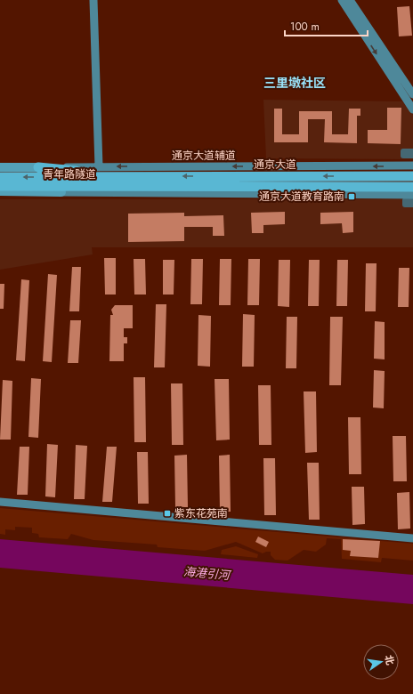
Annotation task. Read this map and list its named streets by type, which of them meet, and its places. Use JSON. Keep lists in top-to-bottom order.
{
  "streets": {
    "highway": ["通京大道", "青年路隧道"],
    "street": ["通京大道辅道"]
  },
  "crossings": [
    ["通京大道", "青年路隧道"]
  ],
  "districts": ["三里墩社区"],
  "water": ["海港引河"],
  "places": {
    "transit": ["通京大道教育路南", "紫东花苑南"]
  },
  "scale_bar": "100 m",
  "north": "right"
}
